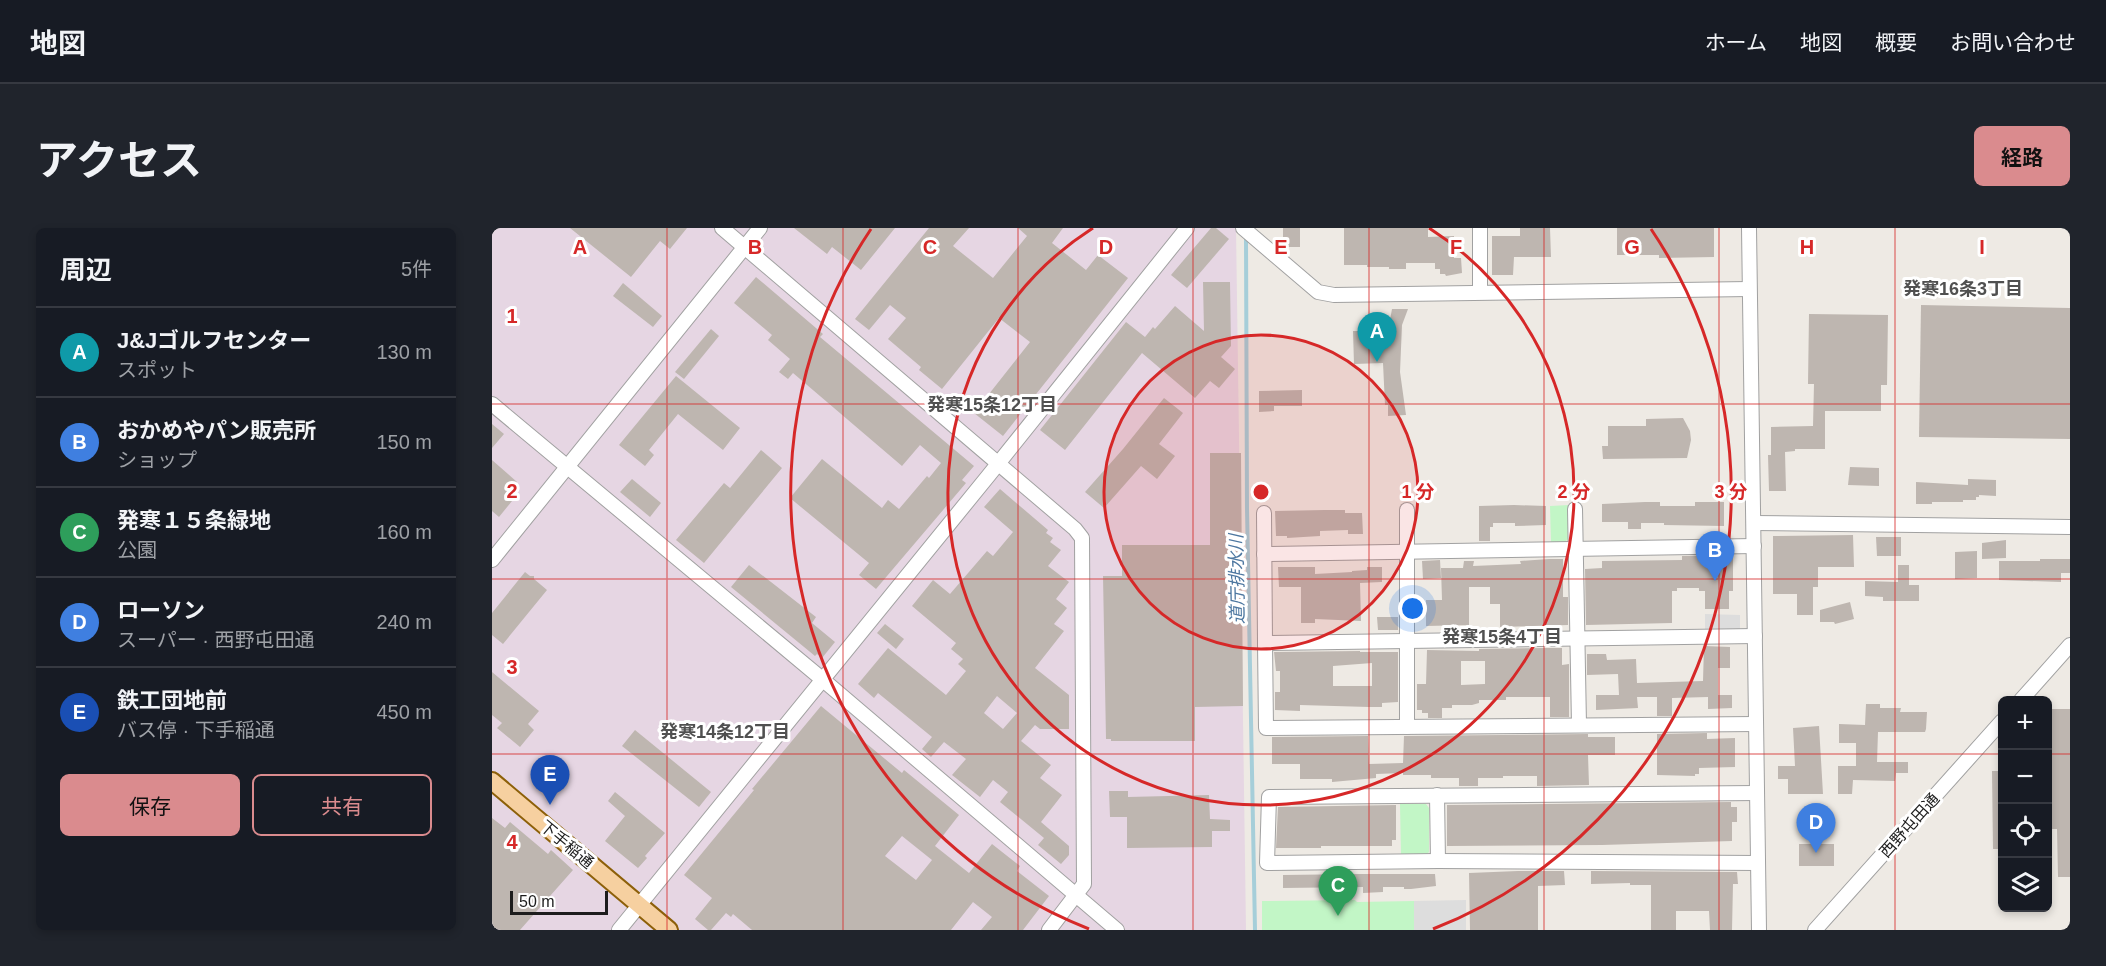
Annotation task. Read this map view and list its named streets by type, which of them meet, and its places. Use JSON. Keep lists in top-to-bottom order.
{
  "streets": {
    "main road": ["下手稲通"],
    "street": ["西野屯田通"]
  },
  "districts": [
    "発寒16条3丁目",
    "発寒15条12丁目",
    "発寒15条4丁目",
    "発寒14条12丁目"
  ],
  "water": ["道庁排水川"],
  "scale_bar": "50 m",
  "page": {
    "header": "地図",
    "nav": [
      "ホーム",
      "地図",
      "概要",
      "お問い合わせ"
    ],
    "title": "アクセス",
    "buttons": [
      "経路",
      ["保存", "共有"]
    ],
    "heading": ["周辺", "5件"],
    "list": [
      {
        "mark": "A",
        "name": "J&Jゴルフセンター",
        "note": "スポット",
        "value": "130 m"
      },
      {
        "mark": "B",
        "name": "おかめやパン販売所",
        "note": "ショップ",
        "value": "150 m"
      },
      {
        "mark": "C",
        "name": "発寒１５条緑地",
        "note": "公園",
        "value": "160 m"
      },
      {
        "mark": "D",
        "name": "ローソン",
        "note": "スーパー · 西野屯田通",
        "value": "240 m"
      },
      {
        "mark": "E",
        "name": "鉄工団地前",
        "note": "バス停 · 下手稲通",
        "value": "450 m"
      }
    ],
    "pins": [
      "A",
      "B",
      "E",
      "D",
      "C"
    ],
    "map_buttons": ["+", "−"],
    "scale": "50 m"
  },
  "grid": {
    "columns": [
      "A",
      "B",
      "C",
      "D",
      "E",
      "F",
      "G",
      "H",
      "I"
    ],
    "rows": [
      "1",
      "2",
      "3",
      "4"
    ]
  },
  "rings": ["1 分", "2 分", "3 分"]
}
